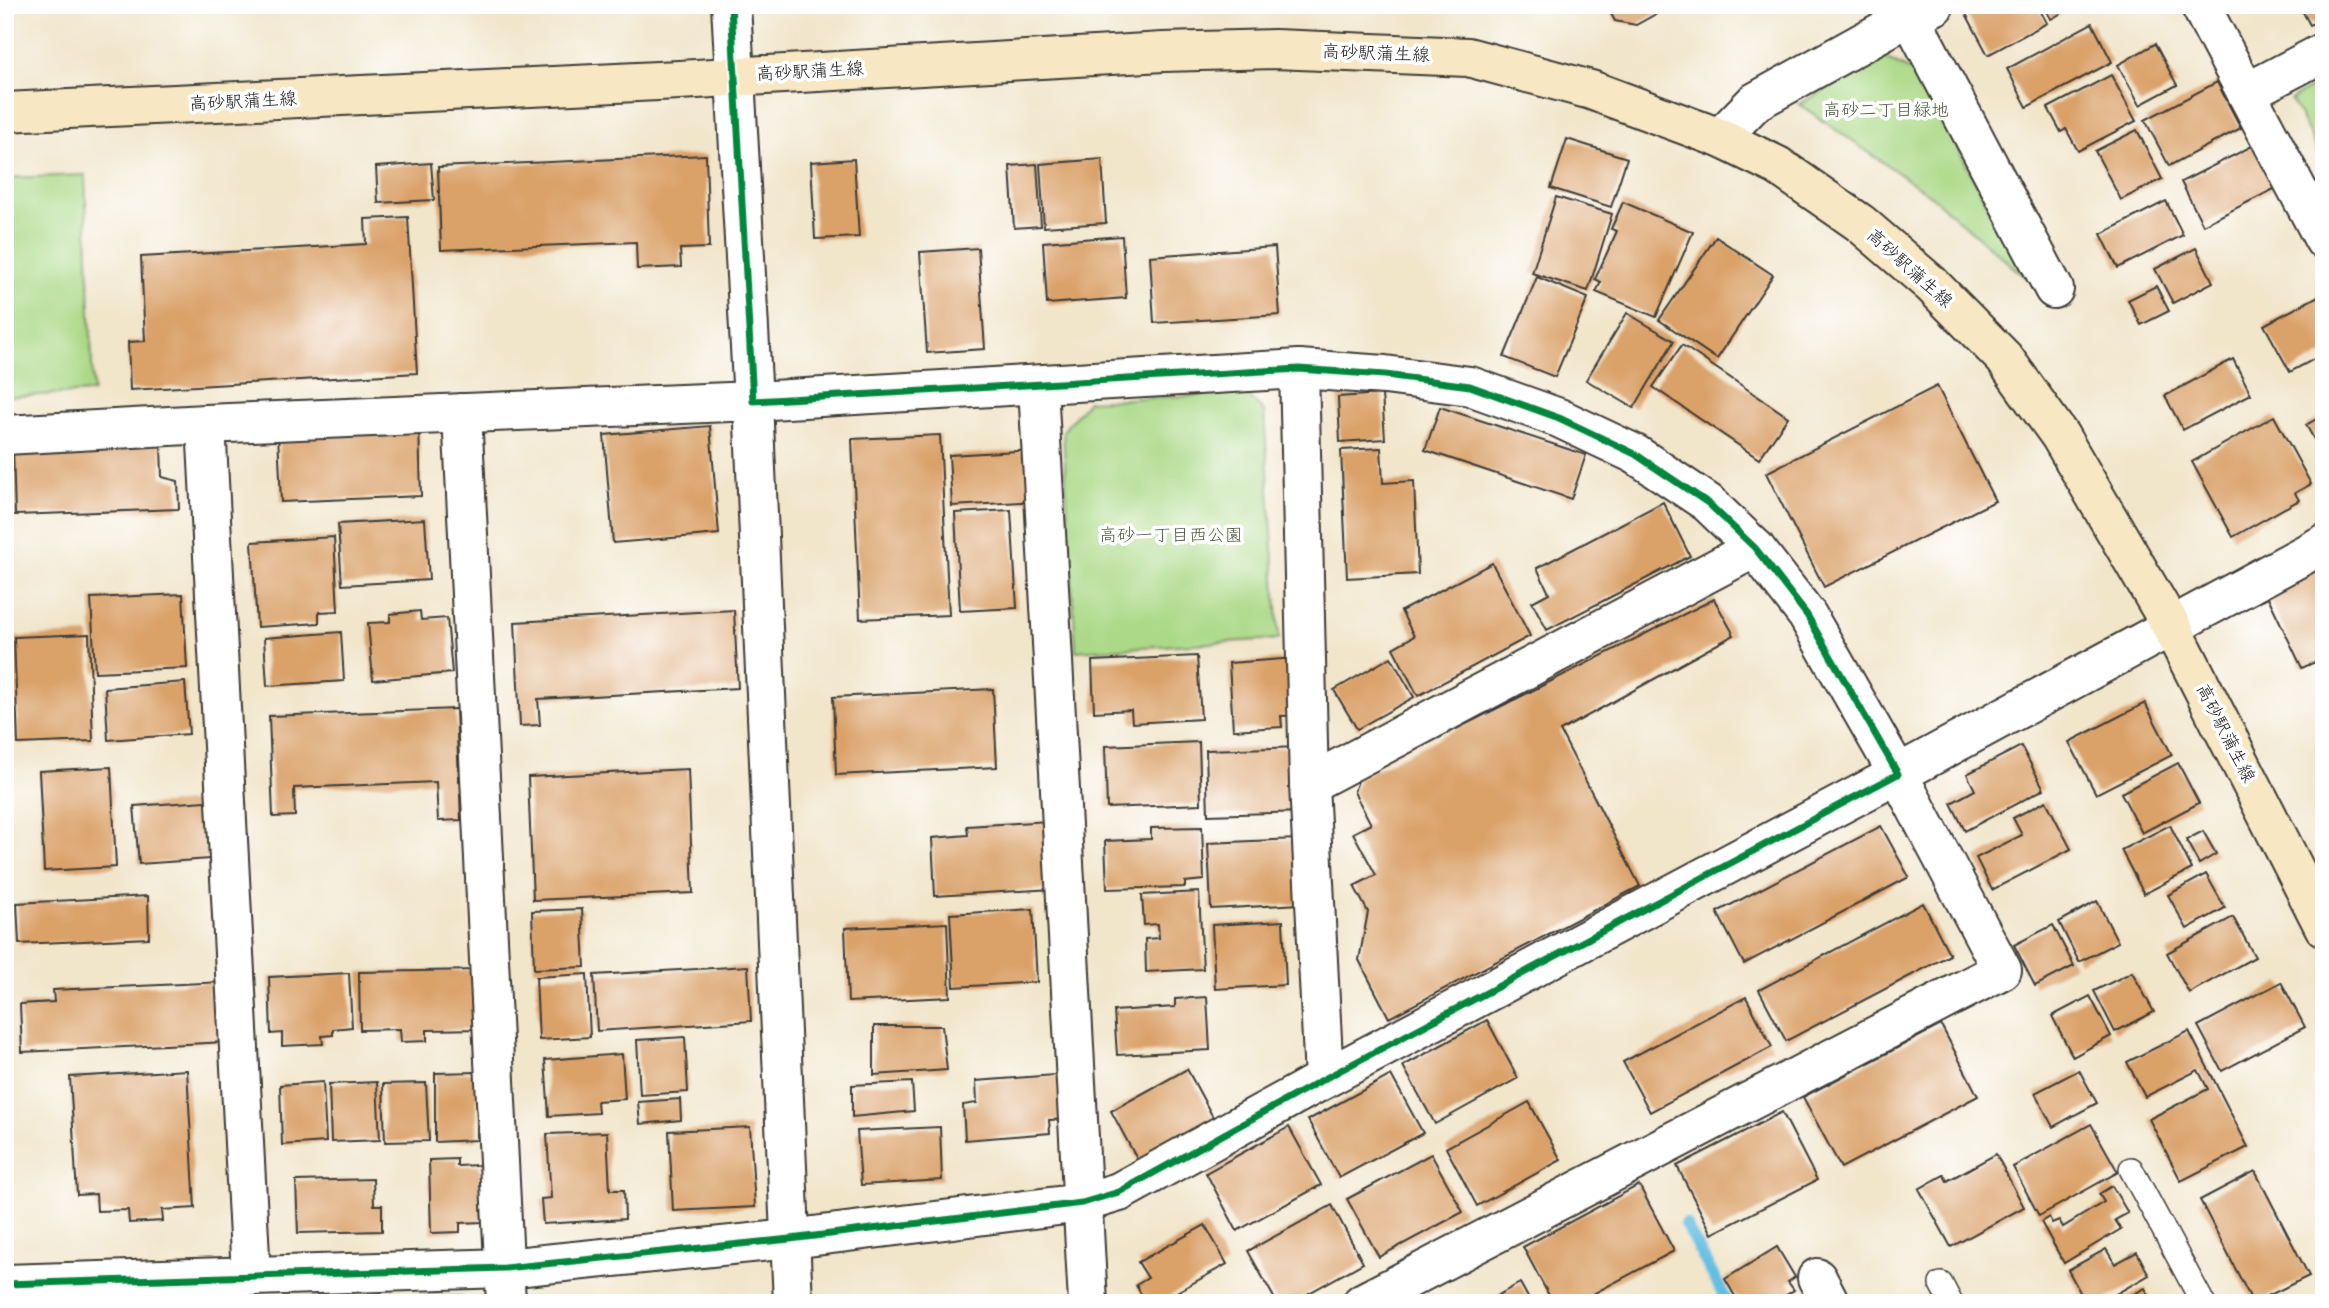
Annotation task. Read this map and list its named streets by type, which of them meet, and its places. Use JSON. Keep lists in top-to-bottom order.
{
  "streets": {
    "street": ["高砂駅蒲生線"]
  },
  "parks": ["高砂二丁目緑地", "高砂一丁目西公園"]
}
